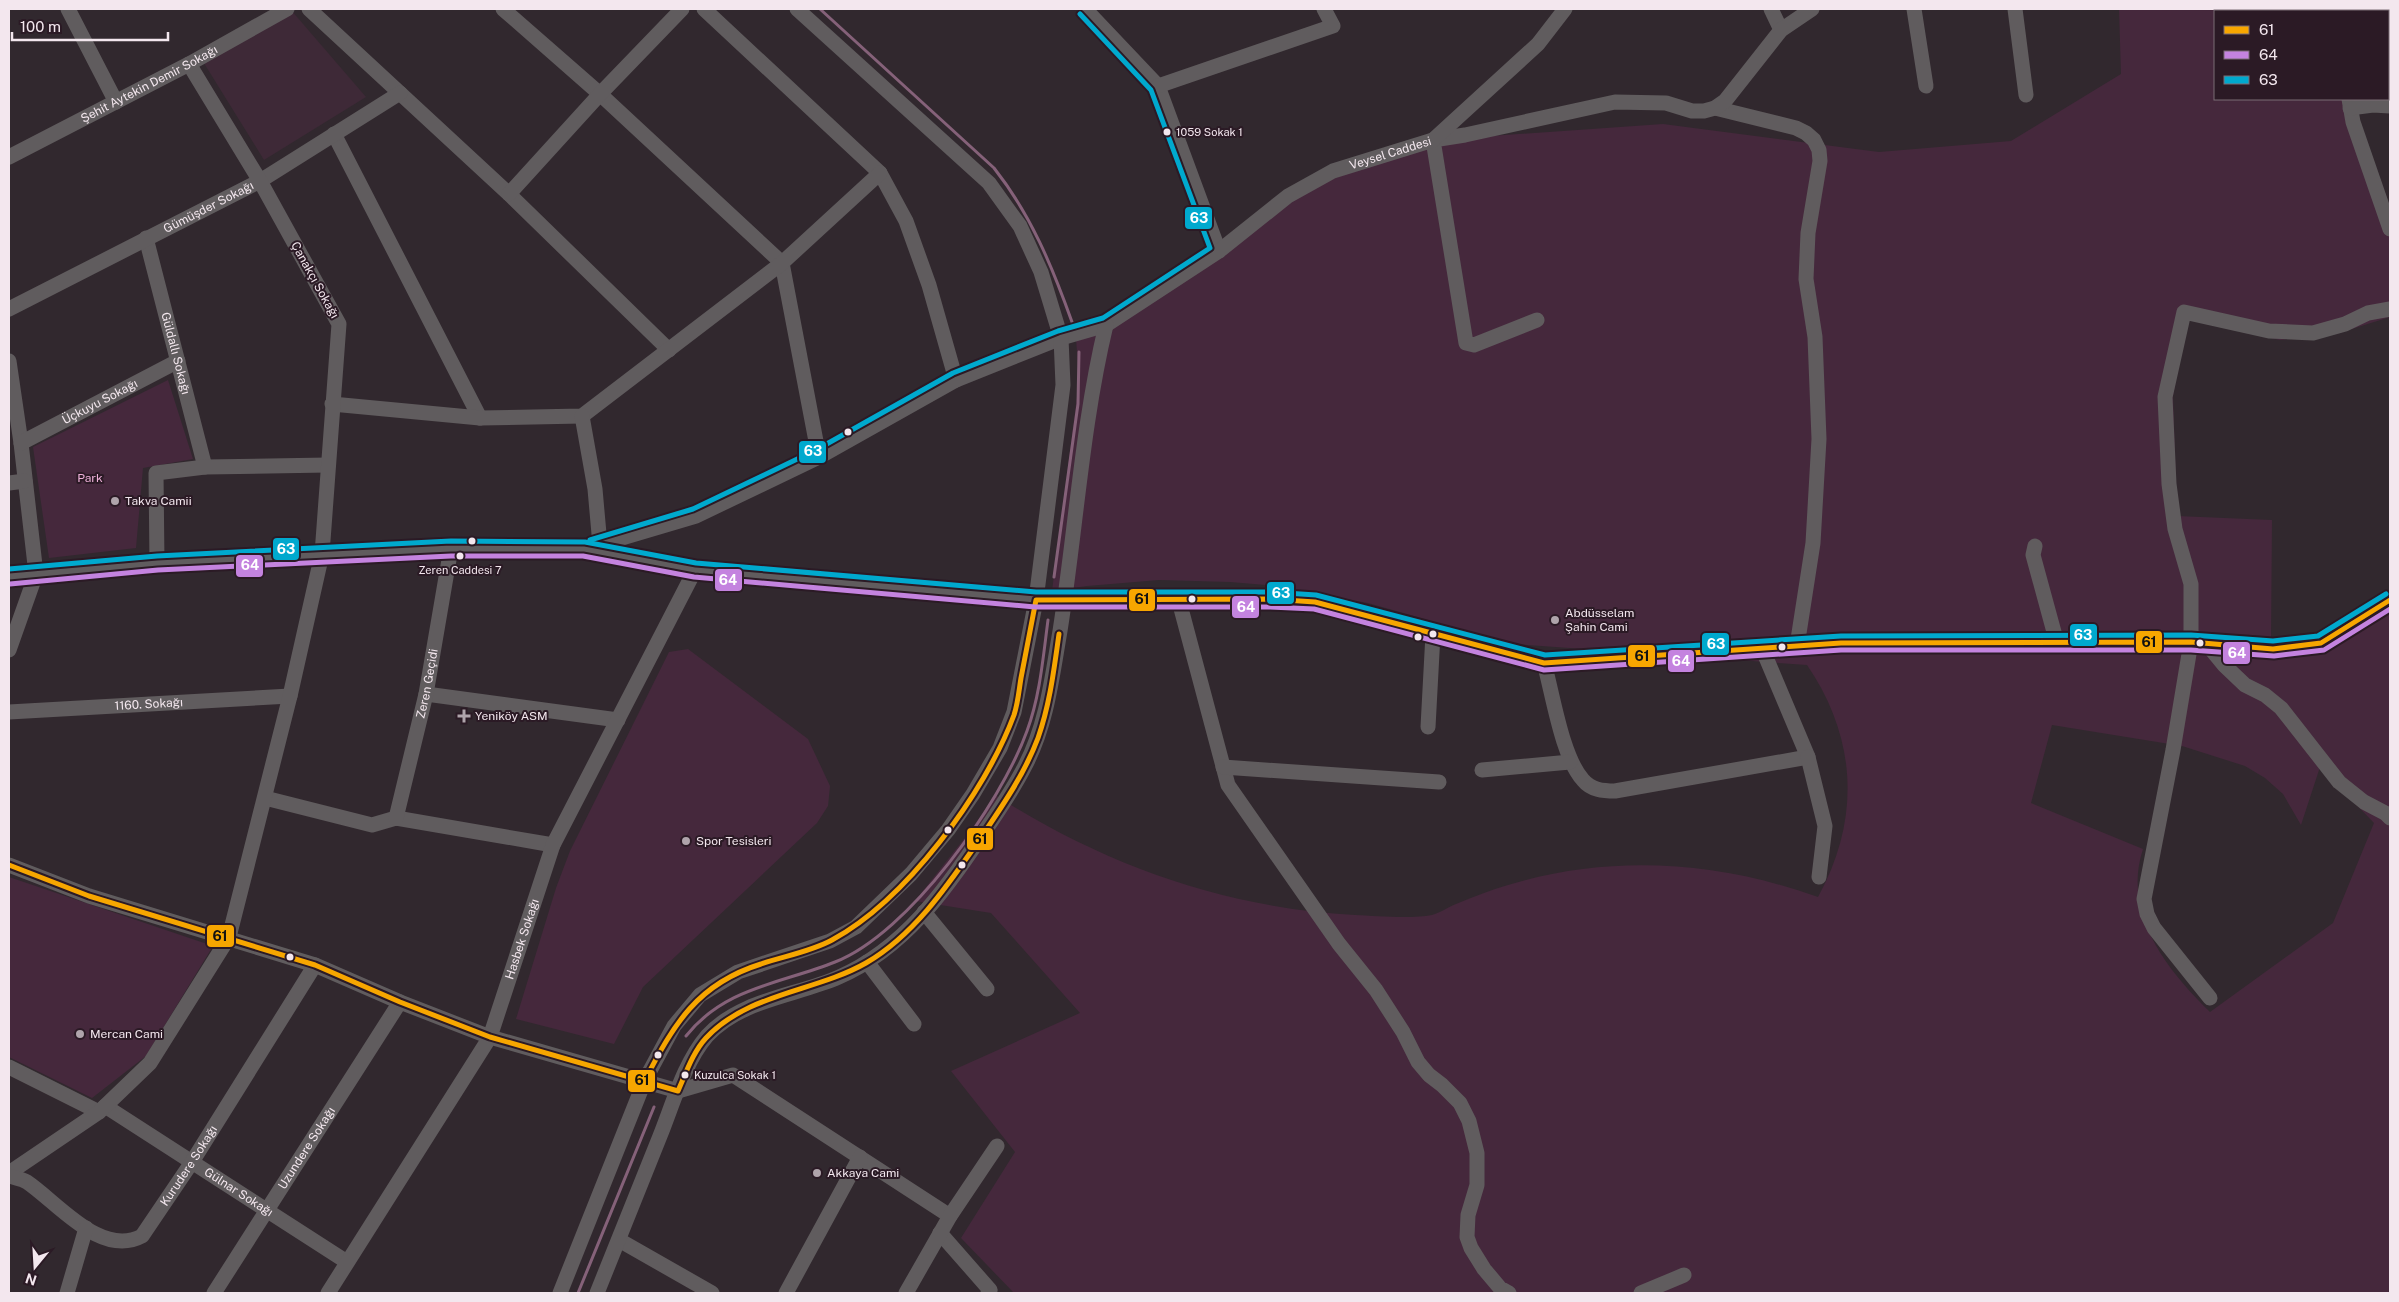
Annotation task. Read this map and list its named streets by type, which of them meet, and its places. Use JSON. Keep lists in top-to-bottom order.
{
  "streets": {
    "street": [
      "Şehit Aytekin Demir Sokağı",
      "Veysel Caddesi",
      "Gümüşder Sokağı",
      "Çanakçı Sokağı",
      "Güldallı Sokağı",
      "Üçkuyu Sokağı",
      "Zeren Geçidi",
      "1160. Sokağı",
      "Hasbek Sokağı",
      "Uzundere Sokağı",
      "Kurudere Sokağı",
      "Gülnar Sokağı"
    ]
  },
  "crossings": [
    ["Şehit Aytekin Demir Sokağı", "Çanakçı Sokağı"],
    ["Gümüşder Sokağı", "Çanakçı Sokağı"],
    ["Gümüşder Sokağı", "Güldallı Sokağı"],
    ["Çanakçı Sokağı", "1160. Sokağı"],
    ["Çanakçı Sokağı", "Kurudere Sokağı"],
    ["Çanakçı Sokağı", "Gülnar Sokağı"],
    ["Güldallı Sokağı", "Üçkuyu Sokağı"],
    ["Hasbek Sokağı", "Gülnar Sokağı"],
    ["Uzundere Sokağı", "Gülnar Sokağı"],
    ["Kurudere Sokağı", "Gülnar Sokağı"]
  ],
  "parks": ["Park"],
  "places": {
    "other": [
      "1059 Sokak 1",
      "Takva Camii",
      "Zeren Caddesi 7",
      "Abdüsselam Şahin Cami",
      "Spor Tesisleri",
      "Mercan Cami",
      "Kuzulca Sokak 1",
      "Akkaya Cami"
    ],
    "health": ["Yeniköy ASM"]
  },
  "lines": ["transit line 63", "transit line 64", "transit line 61"],
  "legend": ["61", "64", "63"],
  "scale_bar": "100 m",
  "north": "bottom"
}
